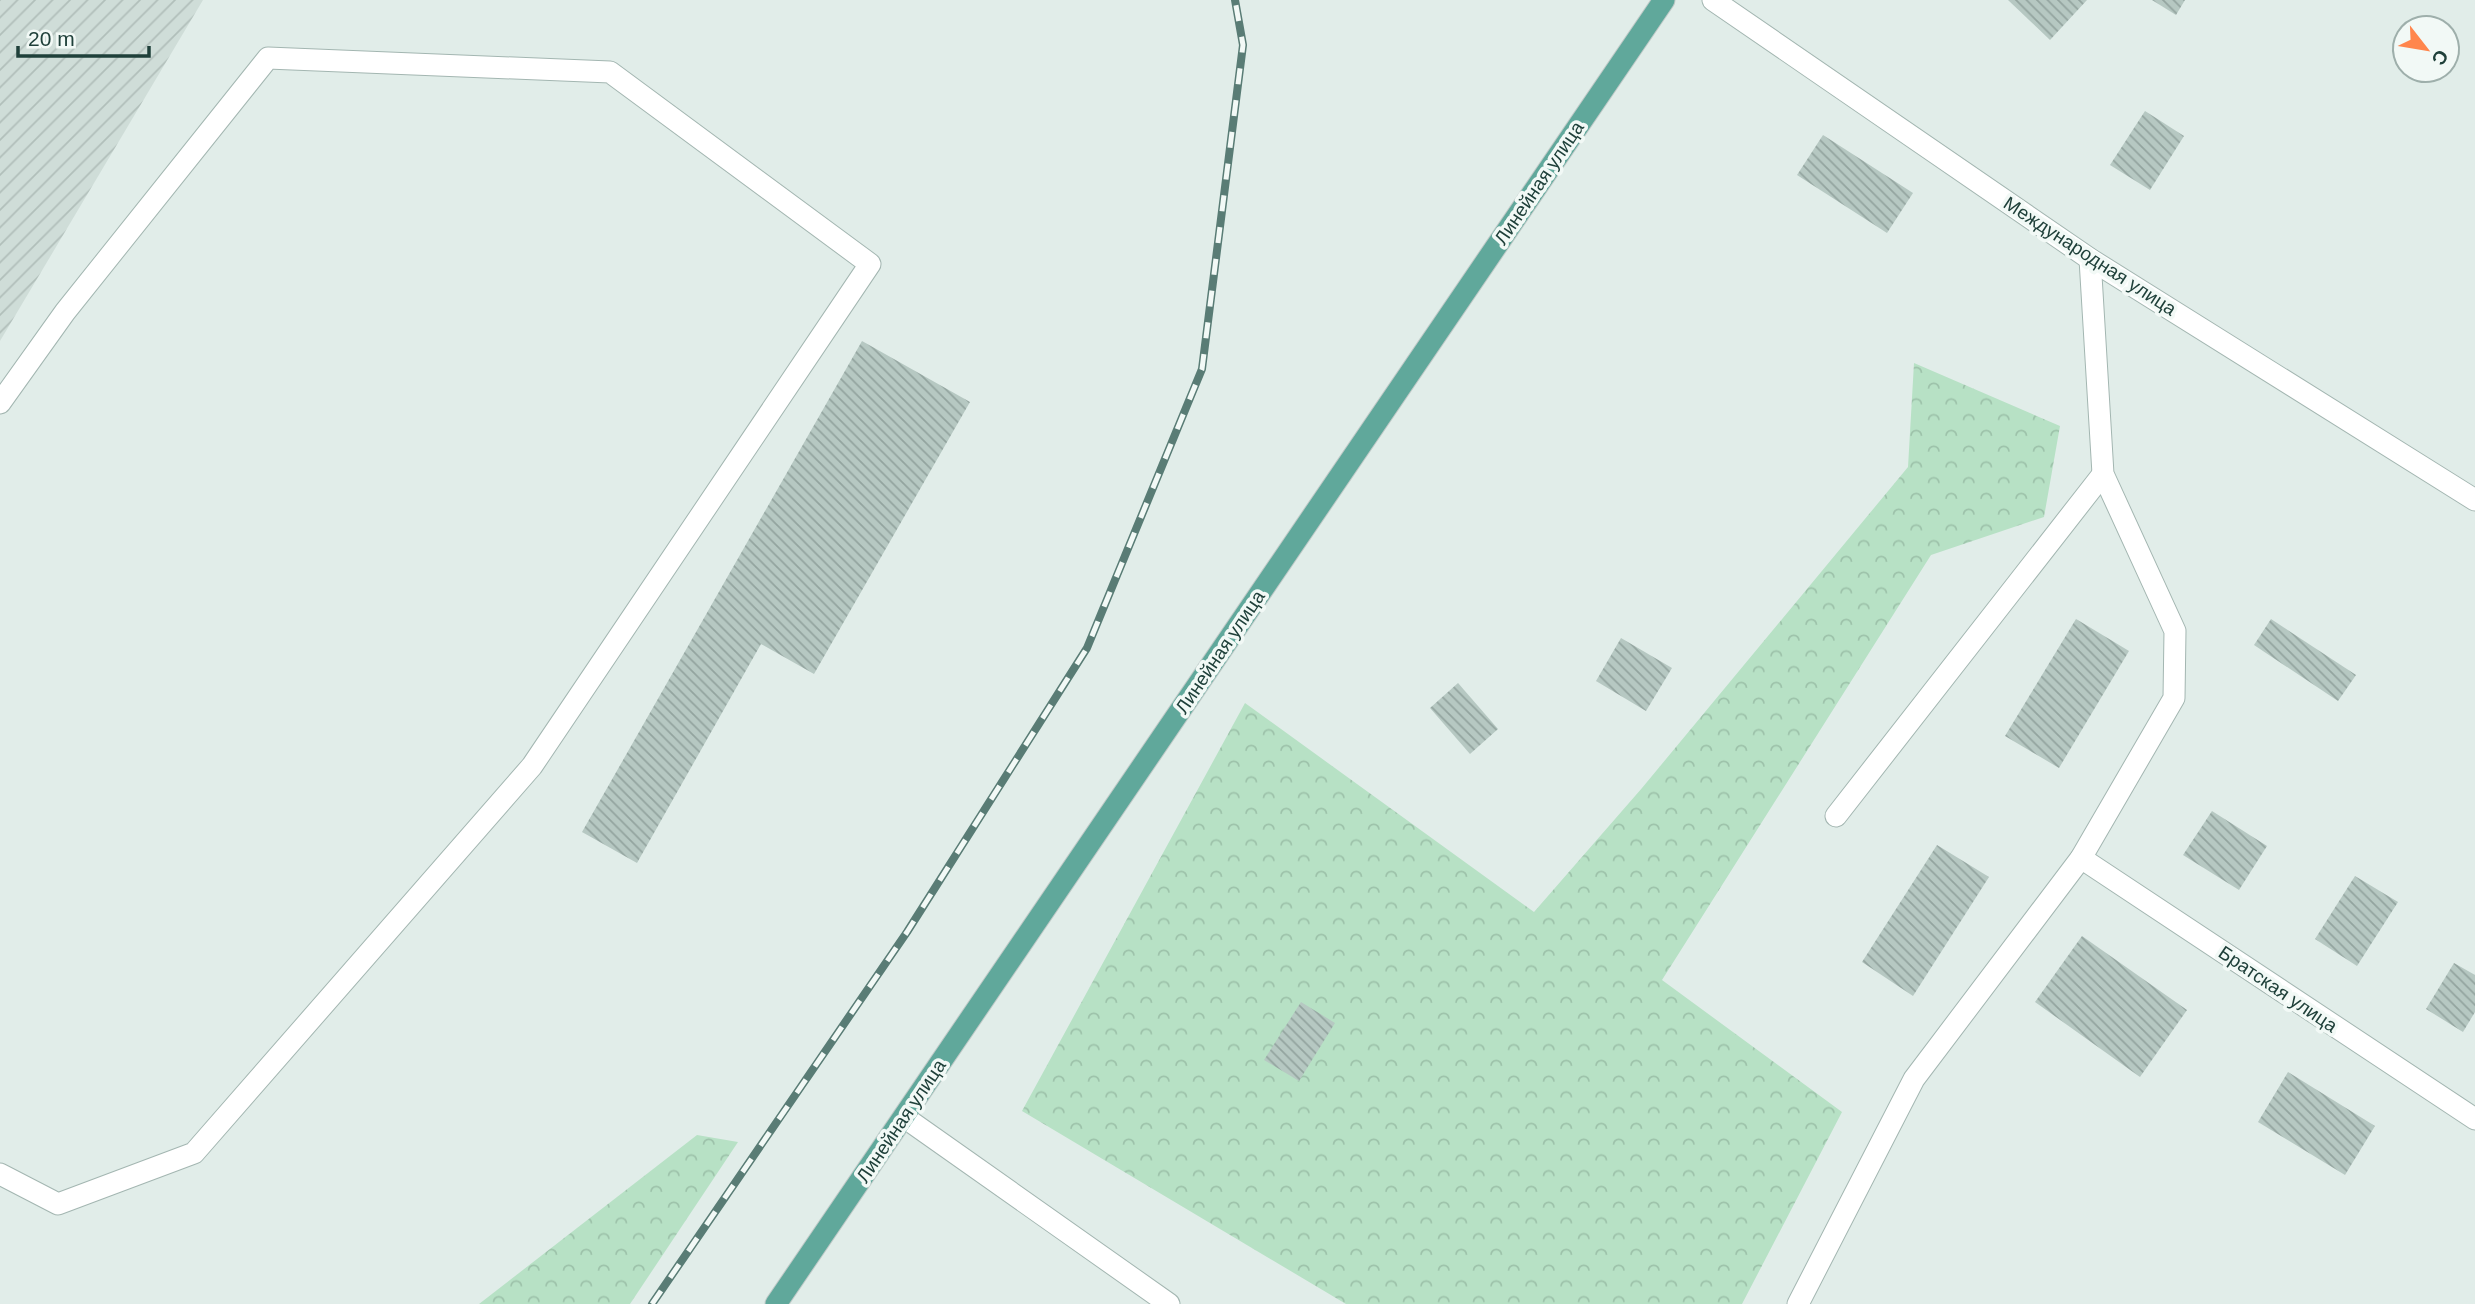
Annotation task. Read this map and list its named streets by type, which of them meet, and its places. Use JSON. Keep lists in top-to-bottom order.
{
  "streets": {
    "main road": ["Линейная улица"],
    "street": ["Международная улица", "Братская улица"]
  },
  "scale_bar": "20 m",
  "north": "bottom right"
}
